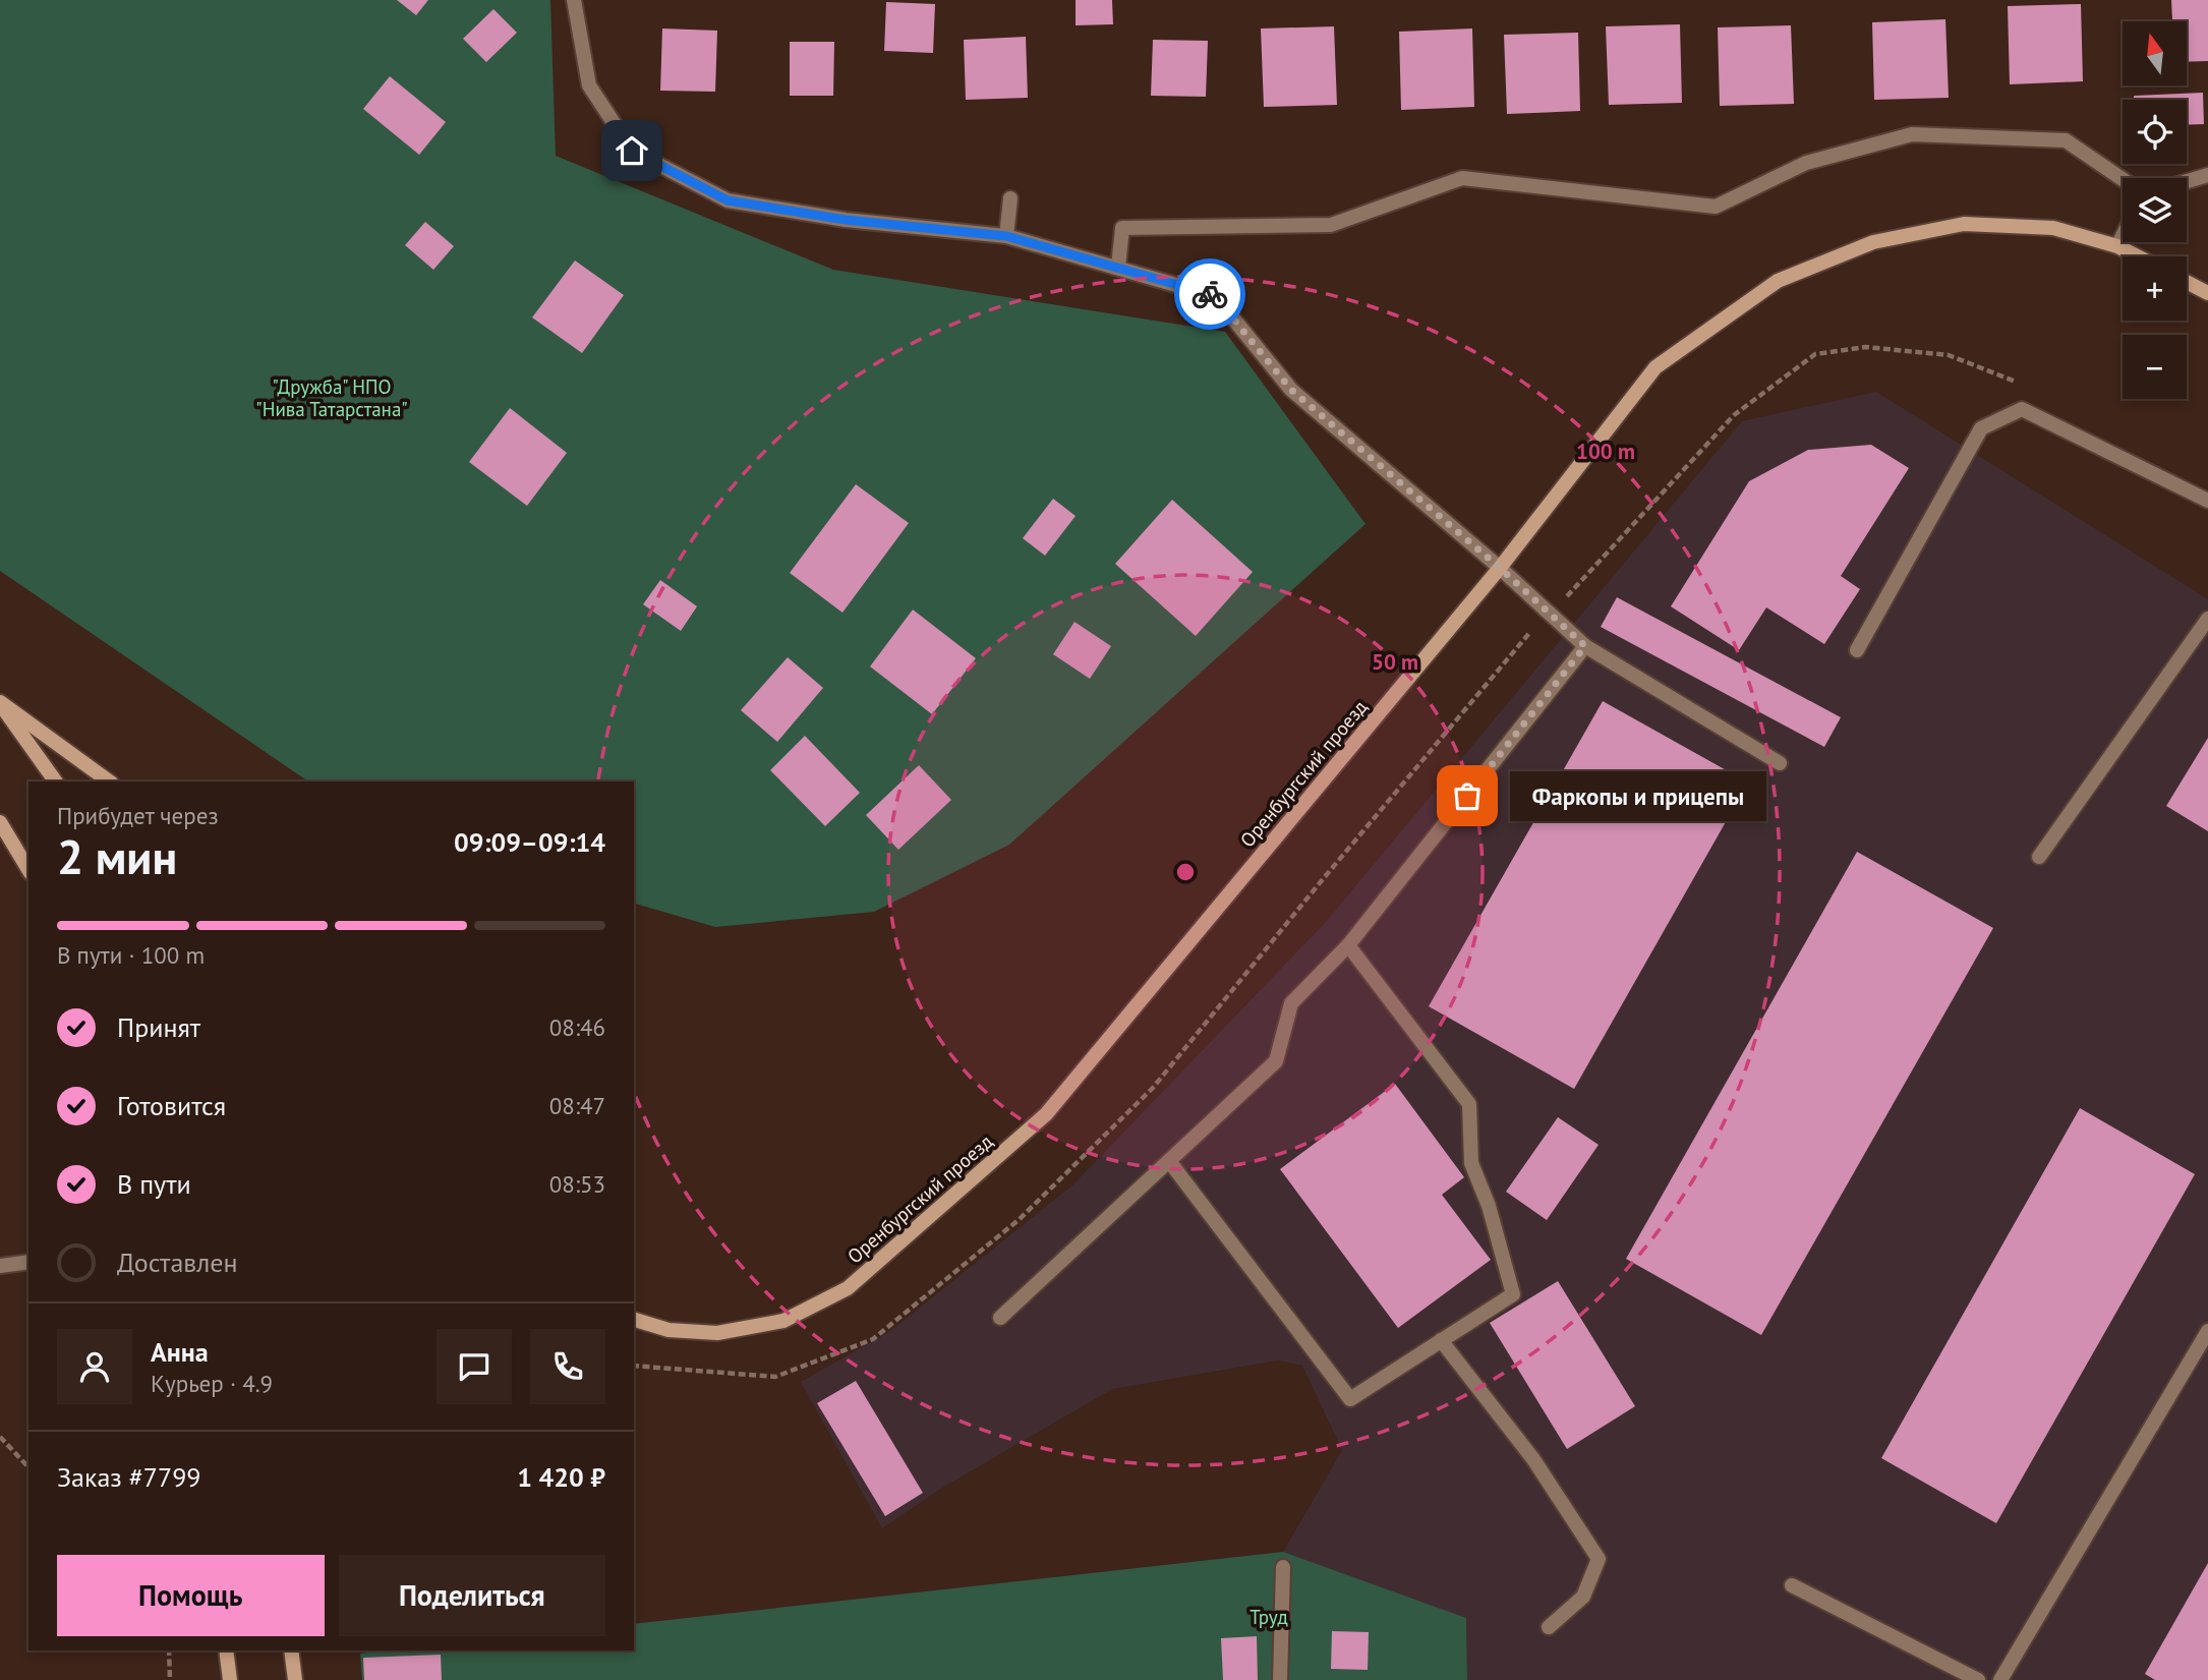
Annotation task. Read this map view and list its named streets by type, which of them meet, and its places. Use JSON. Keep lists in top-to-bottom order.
{
  "streets": {
    "main road": ["Оренбургский проезд"]
  },
  "parks": ["\"Дружба\" НПО \"Нива Татарстана\"", "Труд"],
  "places": ["Фаркопы и прицепы"],
  "north": "top",
  "page": {
    "map_buttons": ["+", "−"],
    "bubble": "Фаркопы и прицепы",
    "heading": ["2 мин", "Прибудет через", "09:09–09:14"],
    "panel": [
      "Анна",
      "Курьер · 4.9",
      "Заказ #7799",
      "1 420 ₽"
    ],
    "bar": "В пути · 100 m",
    "list": [
      ["Принят", "08:46"],
      ["Готовится", "08:47"],
      ["В пути", "08:53"],
      "Доставлен"
    ],
    "buttons": ["Помощь", "Поделиться"]
  },
  "rings": ["100 m", "50 m"]
}
